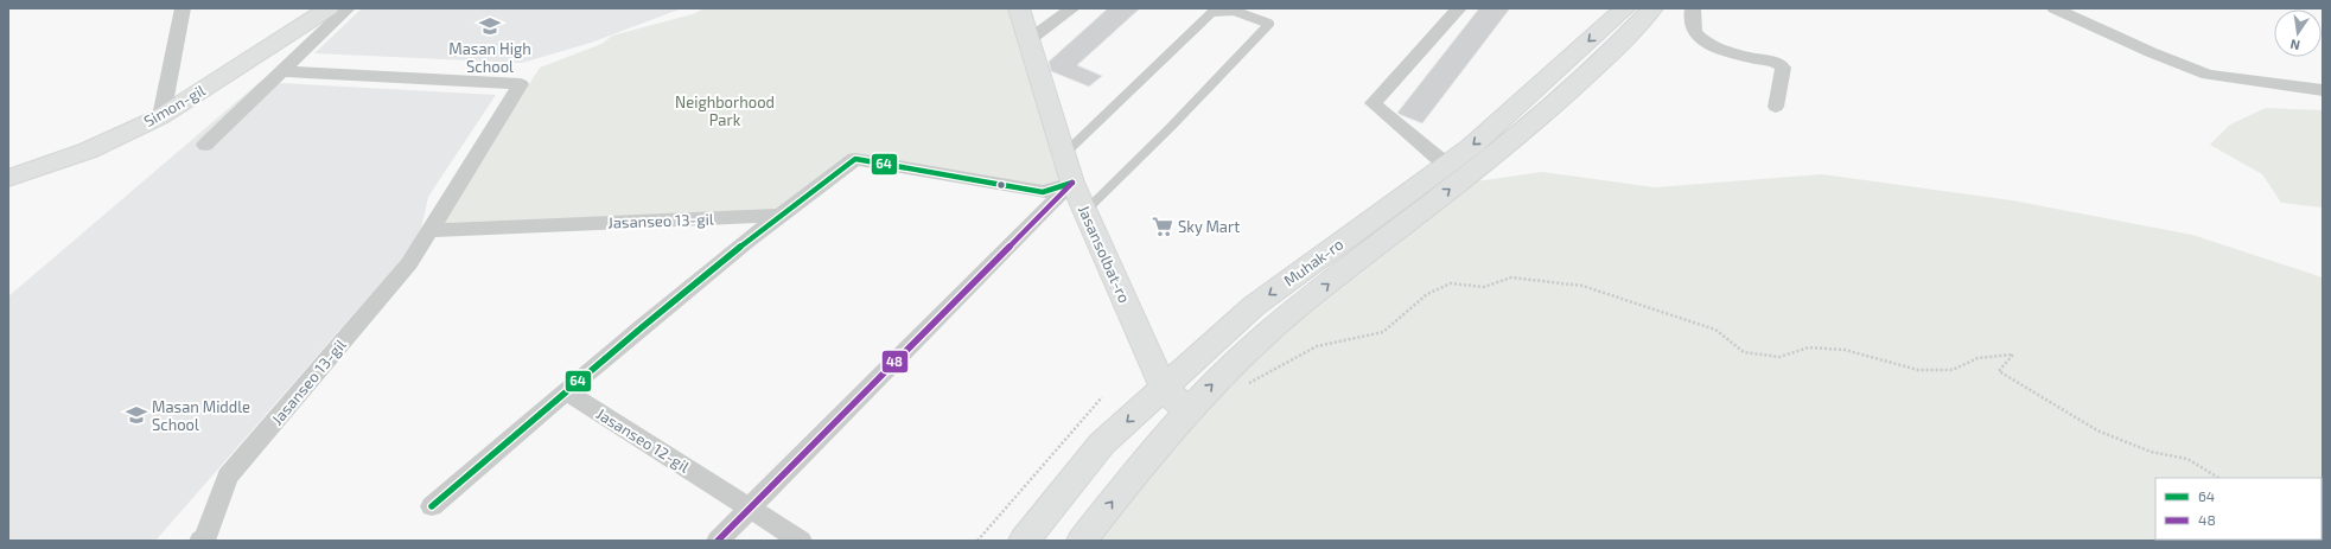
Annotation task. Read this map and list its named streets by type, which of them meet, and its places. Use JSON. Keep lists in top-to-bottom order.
{
  "streets": {
    "main road": ["Simon-gil", "Jasansolbat-ro", "Muhak-ro"],
    "street": ["Jasanseo 13-gil", "Jasanseo 12-gil"]
  },
  "crossings": [
    ["Jasansolbat-ro", "Muhak-ro"]
  ],
  "parks": ["Neighborhood Park"],
  "places": {
    "school or university": ["Masan High School", "Masan Middle School"],
    "supermarket": ["Sky Mart"]
  },
  "lines": ["transit line 64", "transit line 48"],
  "legend": ["64", "48"],
  "north": "bottom"
}
